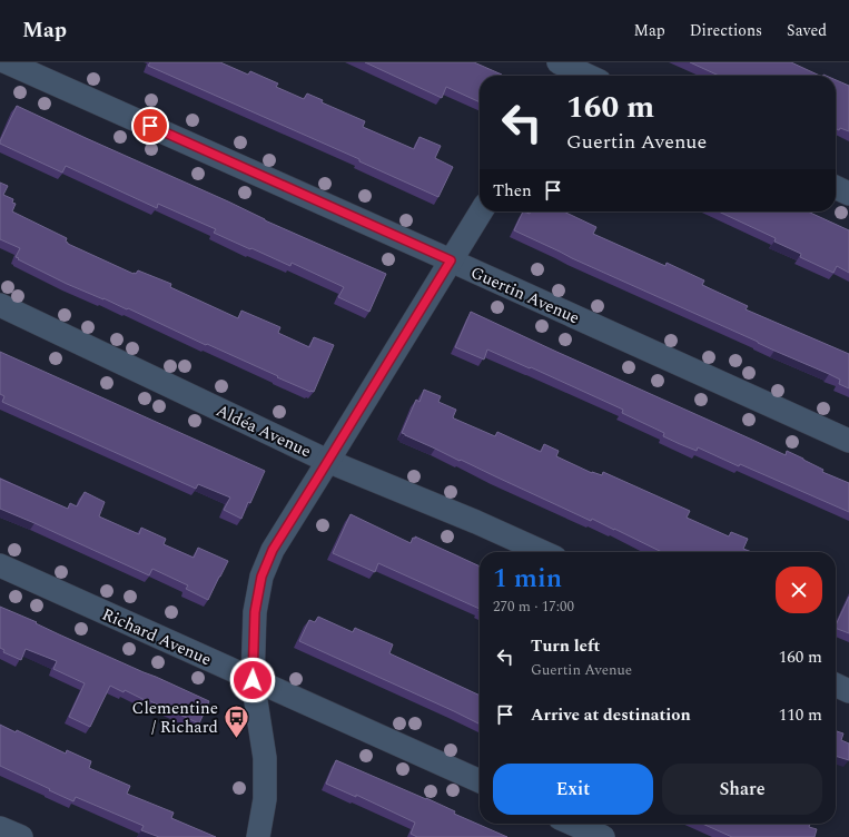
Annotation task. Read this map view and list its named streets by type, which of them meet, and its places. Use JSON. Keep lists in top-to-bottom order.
{
  "streets": {
    "street": ["Guertin Avenue", "Aldéa Avenue", "Richard Avenue"]
  },
  "places": {
    "bus stop": ["Clementine / Richard"]
  },
  "page": {
    "header": "Map",
    "nav": ["Map", "Directions", "Saved"],
    "turn": ["160 m", "Guertin Avenue"],
    "then": "Then",
    "heading": ["1 min", "270 m · 17:00"],
    "list": [
      {
        "name": "Turn left",
        "note": "Guertin Avenue",
        "value": "160 m"
      },
      {
        "name": "Arrive at destination",
        "value": "110 m"
      }
    ],
    "buttons": ["Exit", "Share"]
  }
}
